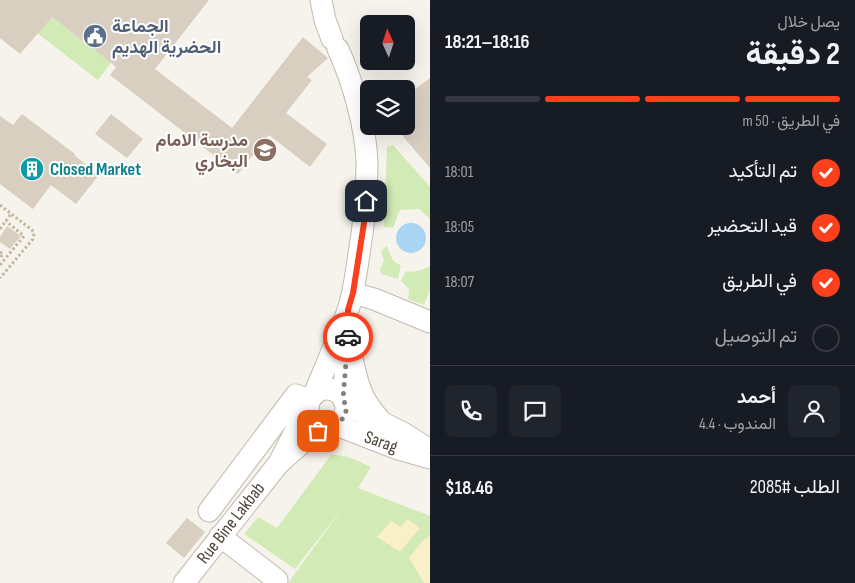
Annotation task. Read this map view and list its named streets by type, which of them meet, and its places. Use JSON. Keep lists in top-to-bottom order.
{
  "streets": {
    "street": ["Sarag", "Rue Bine Lakbab"]
  },
  "places": {
    "public building": ["الجماعة الحضرية الهديم"],
    "school or university": ["مدرسة الامام البخاري"],
    "building": ["Closed Market"]
  },
  "north": "top",
  "page": {
    "heading": ["2 دقيقة", "يصل خلال", "18:16–18:21"],
    "panel": [
      "أحمد",
      "المندوب · 4.4",
      "الطلب #2085",
      "$18.46"
    ],
    "bar": "في الطريق · 50 m",
    "list": [
      ["تم التأكيد", "18:01"],
      ["قيد التحضير", "18:05"],
      ["في الطريق", "18:07"],
      "تم التوصيل"
    ]
  }
}
